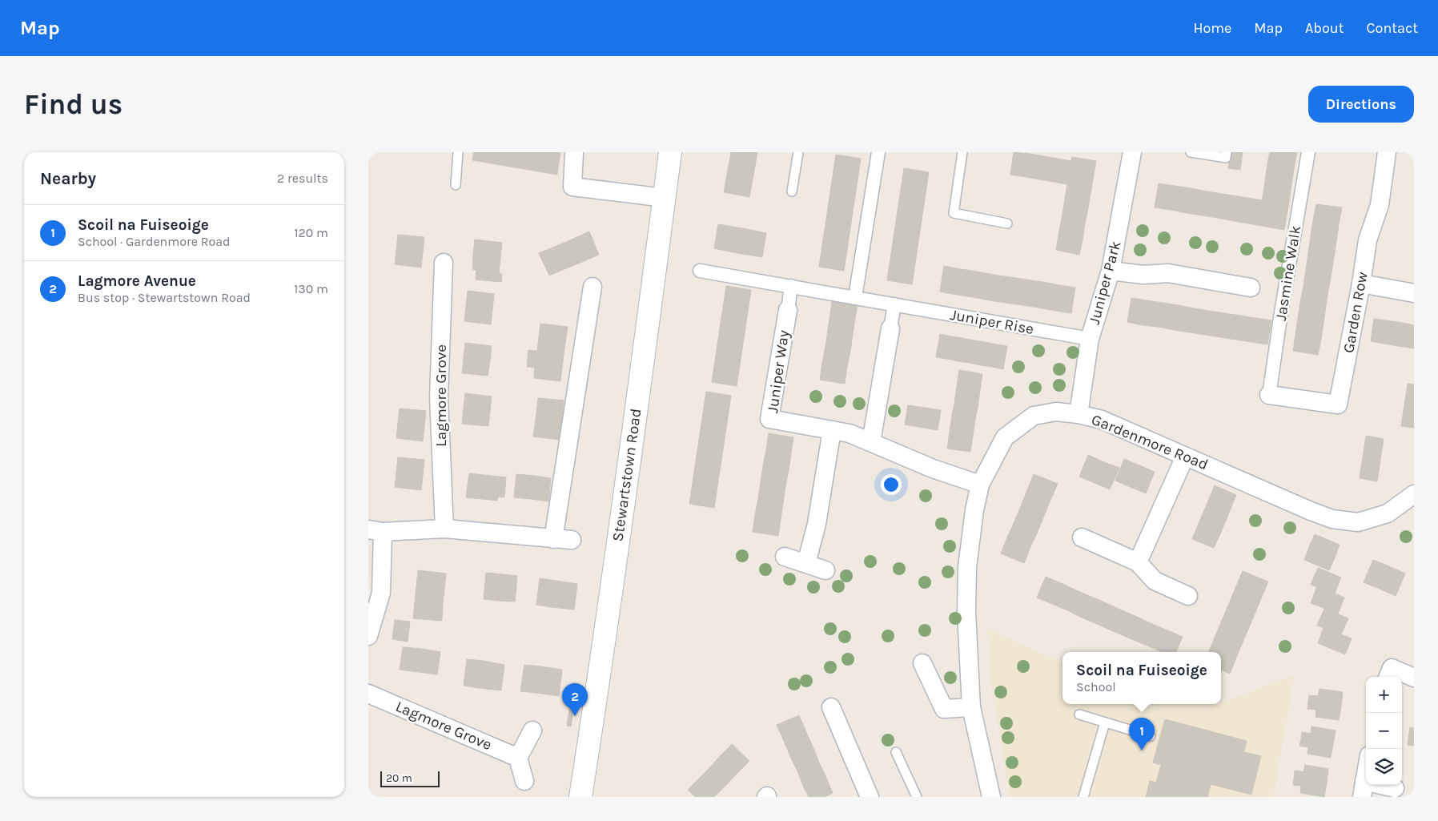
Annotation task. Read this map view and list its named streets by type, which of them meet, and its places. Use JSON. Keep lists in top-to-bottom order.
{
  "streets": {
    "main road": ["Stewartstown Road"],
    "street": [
      "Jasmine Walk",
      "Juniper Park",
      "Garden Row",
      "Juniper Rise",
      "Juniper Way",
      "Lagmore Grove",
      "Gardenmore Road"
    ]
  },
  "crossings": [
    ["Jasmine Walk", "Garden Row"],
    ["Juniper Park", "Juniper Rise"],
    ["Juniper Park", "Gardenmore Road"],
    ["Juniper Rise", "Juniper Way"],
    ["Juniper Way", "Gardenmore Road"]
  ],
  "scale_bar": "20 m",
  "page": {
    "header": "Map",
    "nav": [
      "Home",
      "Map",
      "About",
      "Contact"
    ],
    "buttons": "Directions",
    "title": "Find us",
    "heading": ["Nearby", "2 results"],
    "list": [
      {
        "mark": "1",
        "name": "Scoil na Fuiseoige",
        "note": "School · Gardenmore Road",
        "value": "120 m"
      },
      {
        "mark": "2",
        "name": "Lagmore Avenue",
        "note": "Bus stop · Stewartstown Road",
        "value": "130 m"
      }
    ],
    "popup": ["Scoil na Fuiseoige", "School"],
    "map_buttons": ["+", "−"],
    "pins": ["2", "1"],
    "scale": "20 m"
  }
}
